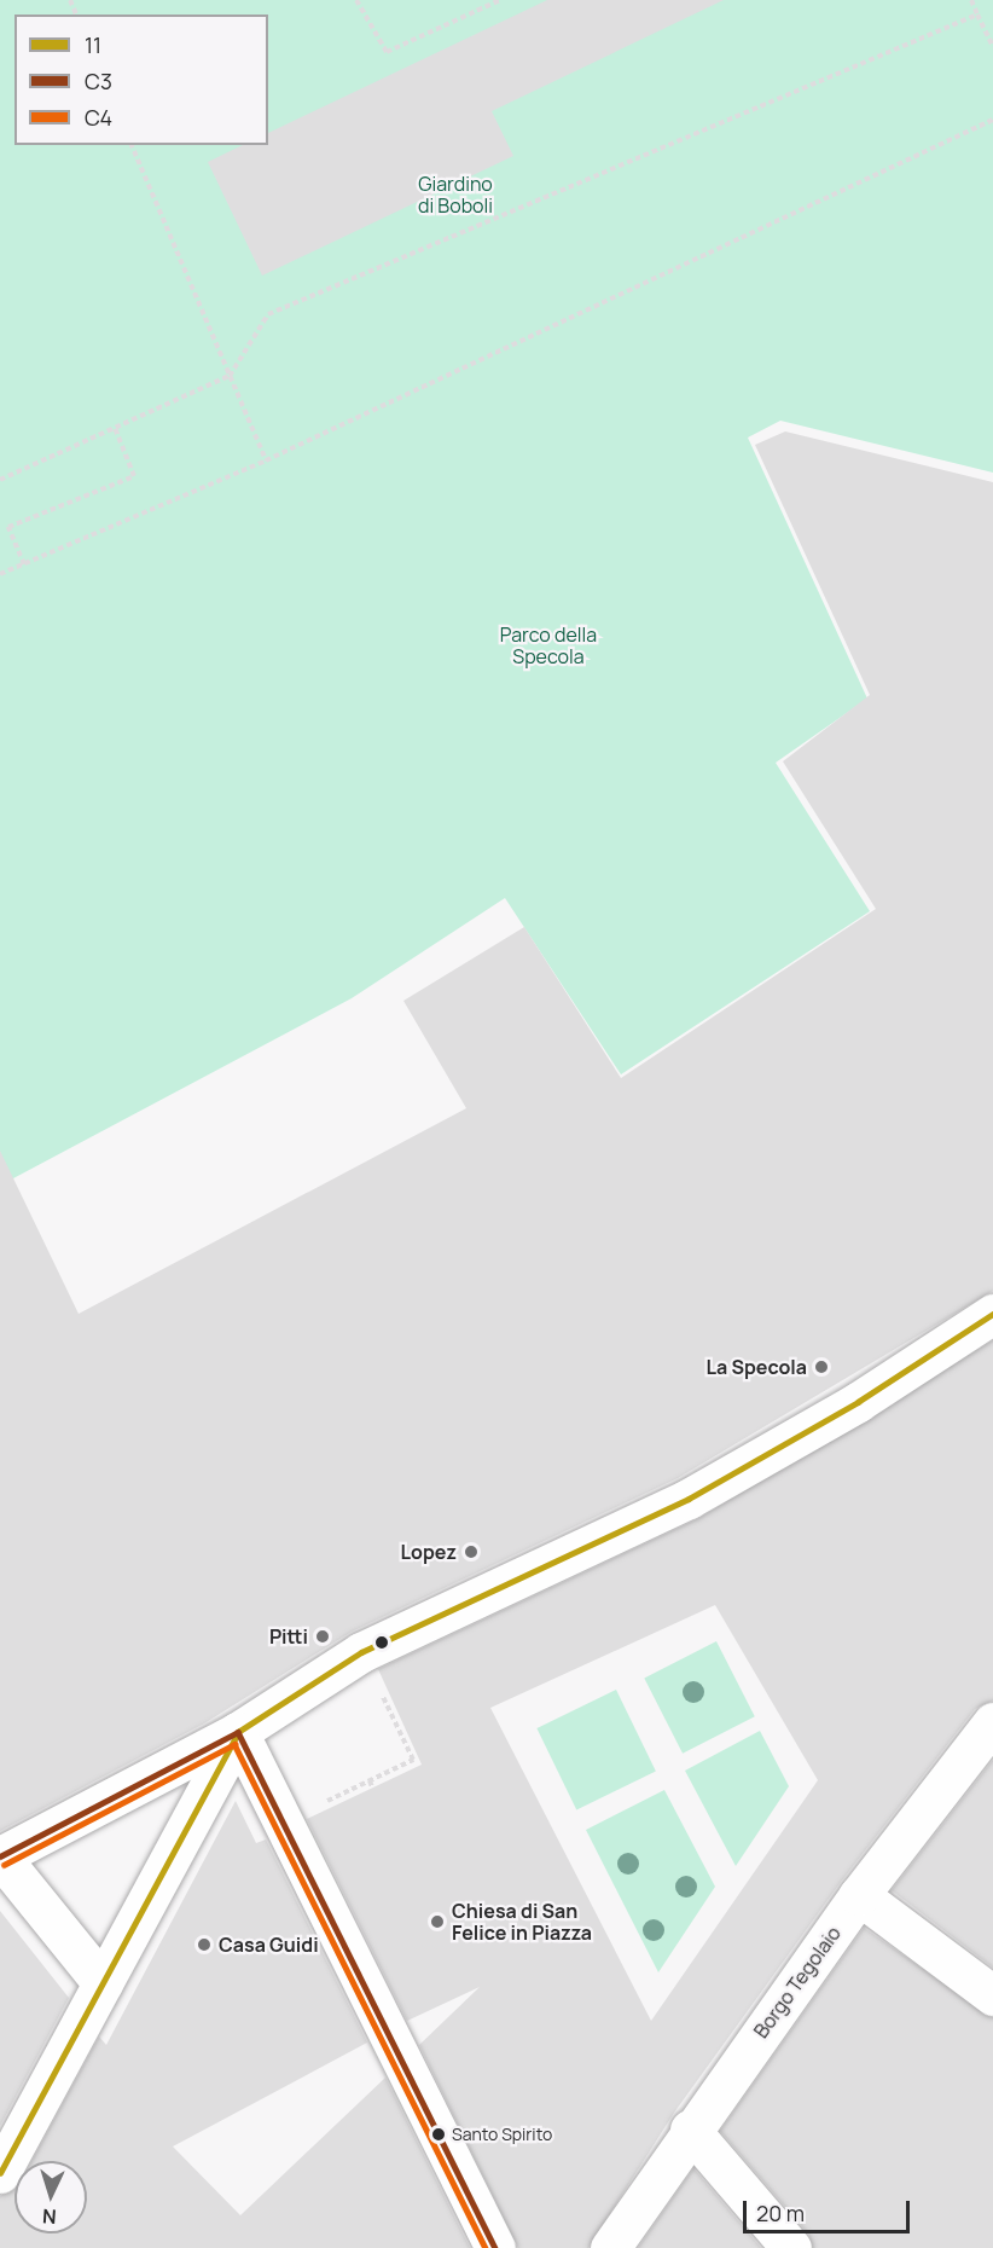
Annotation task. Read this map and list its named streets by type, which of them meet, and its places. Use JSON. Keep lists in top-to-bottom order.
{
  "streets": {
    "street": ["Borgo Tegolaio"]
  },
  "parks": ["Giardino di Boboli", "Parco della Specola"],
  "places": [
    "La Specola",
    "Lopez",
    "Pitti",
    "Chiesa di San Felice in Piazza",
    "Casa Guidi",
    "Santo Spirito"
  ],
  "lines": ["transit line 11", "transit line C3", "transit line C4"],
  "legend": ["11", "C3", "C4"],
  "scale_bar": "20 m",
  "north": "bottom"
}
